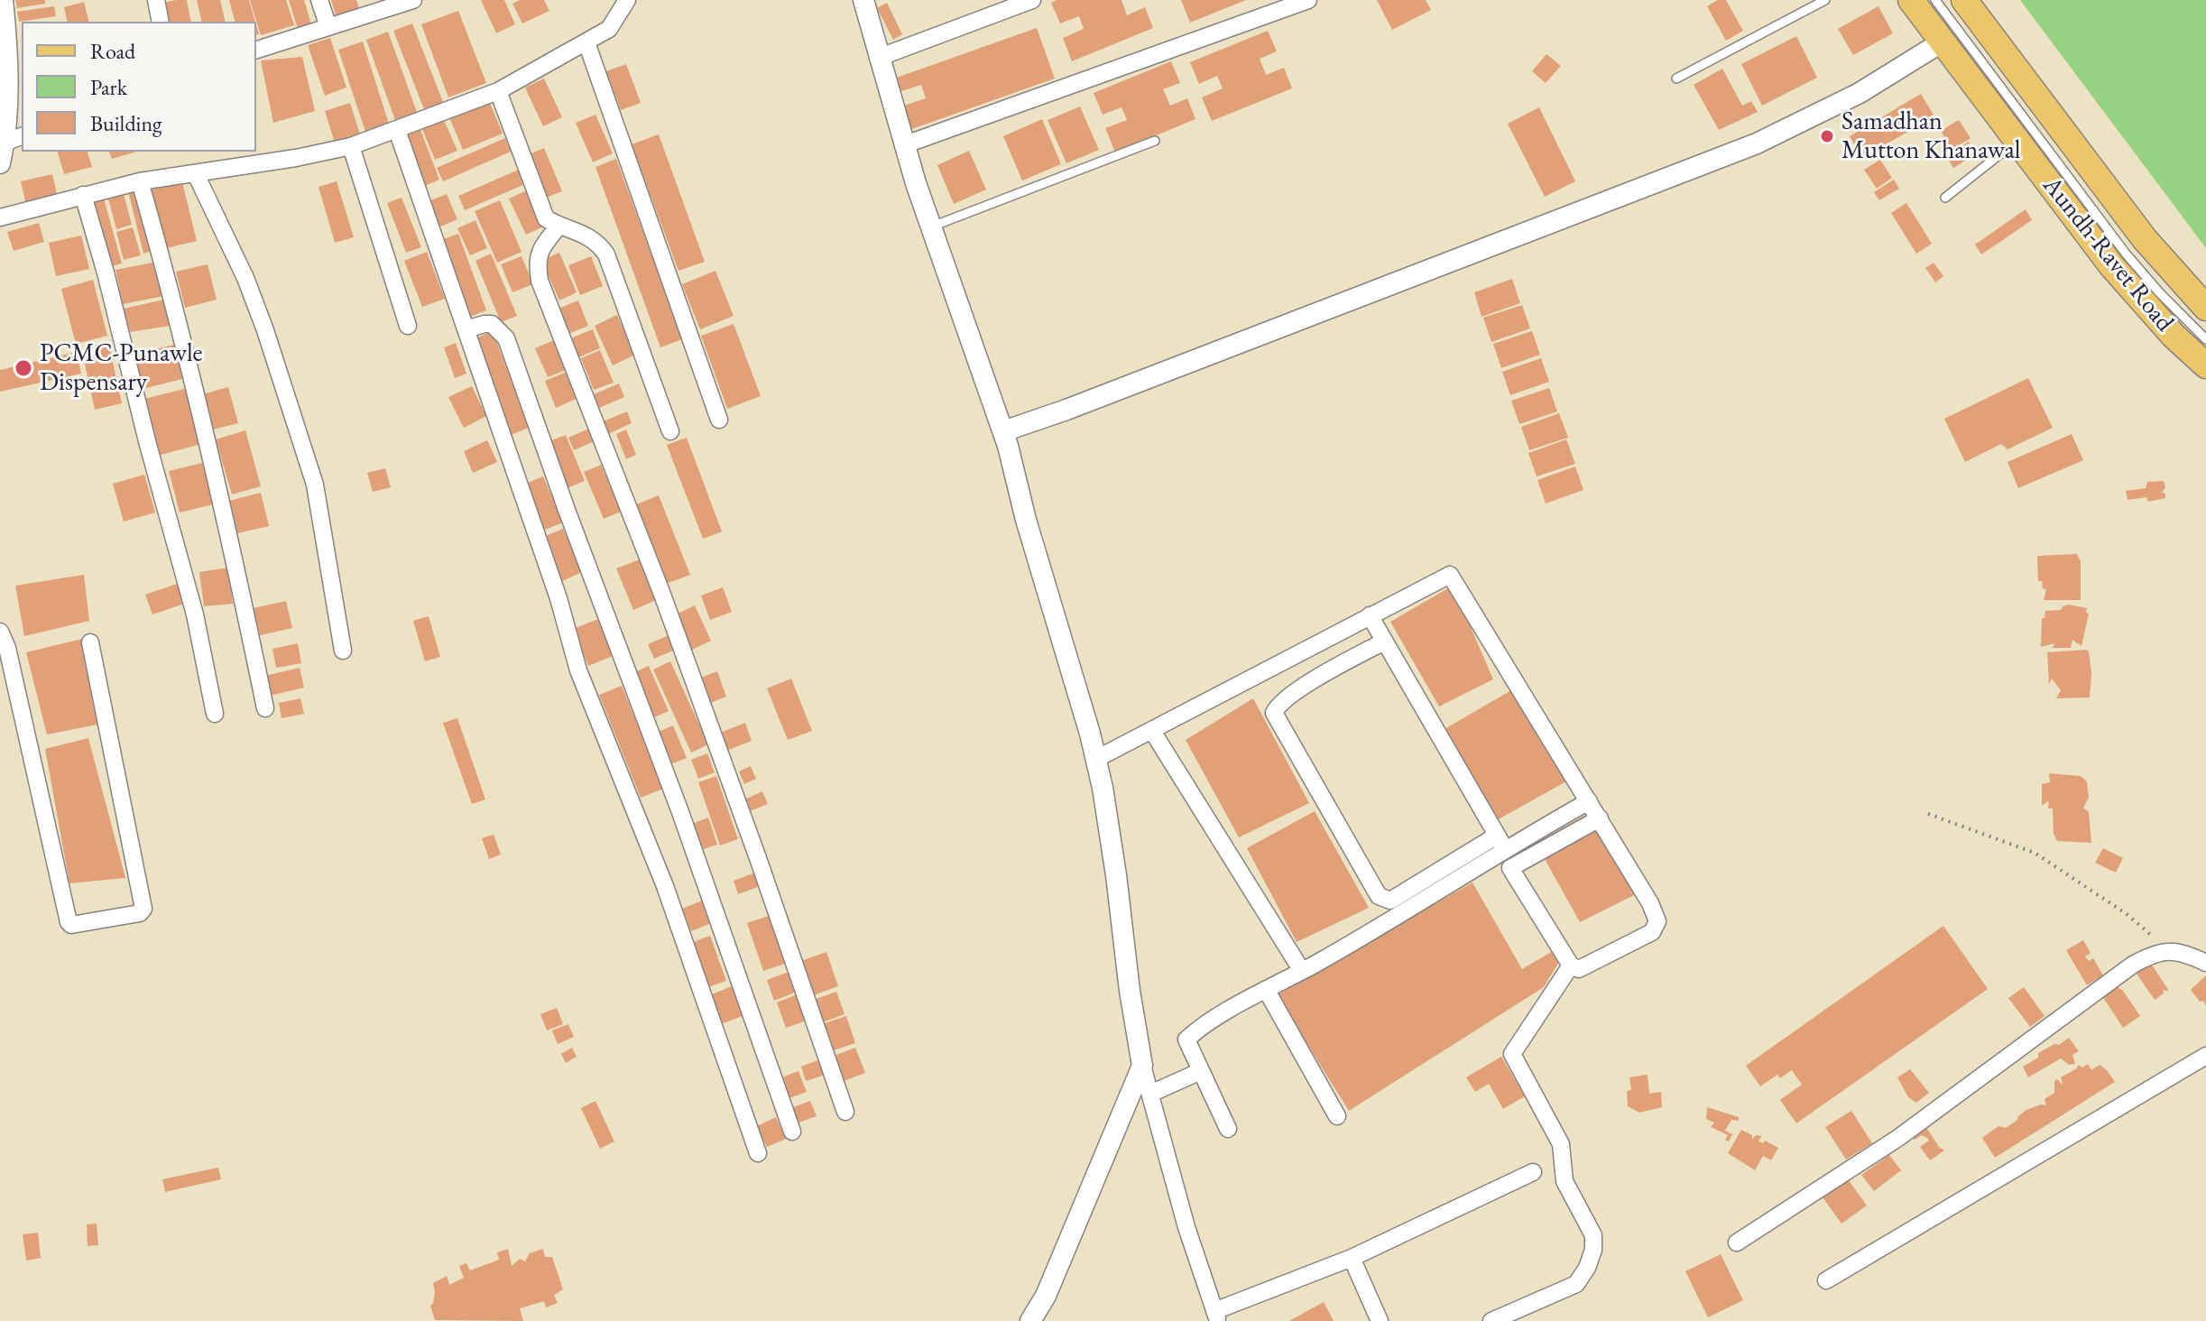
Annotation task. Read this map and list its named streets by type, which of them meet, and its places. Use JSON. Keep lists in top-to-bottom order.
{
  "streets": {
    "main road": ["Aundh-Ravet Road"]
  },
  "places": ["Samadhan Mutton Khanawal", "PCMC-Punawle Dispensary"],
  "legend": ["Road", "Park", "Building"]
}
